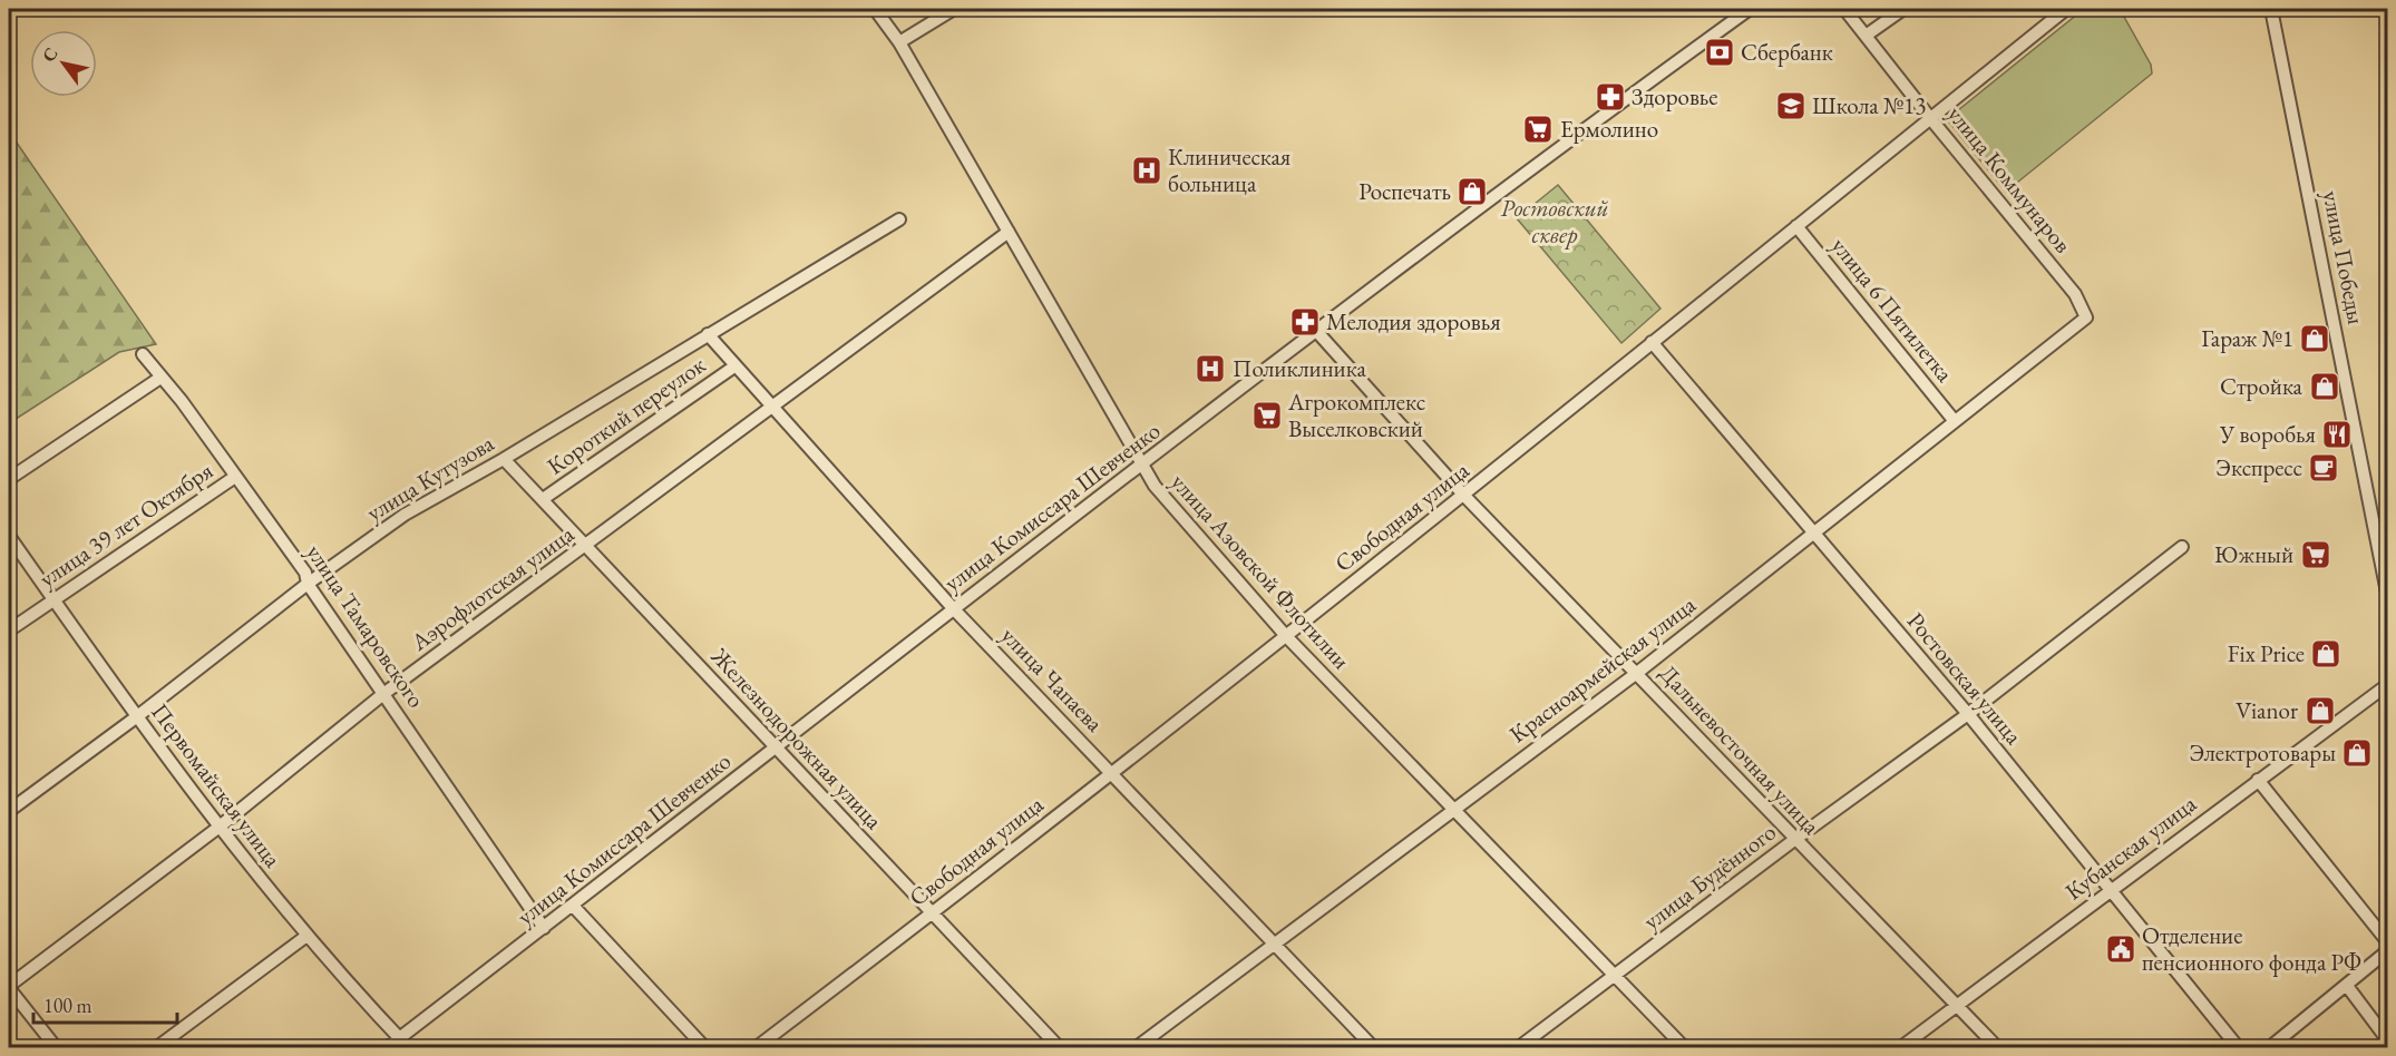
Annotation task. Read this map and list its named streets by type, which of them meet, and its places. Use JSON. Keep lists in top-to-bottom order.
{
  "streets": {
    "street": [
      "улица Коммунаров",
      "улица Победы",
      "улица 6 Пятилетка",
      "Короткий переулок",
      "улица Кутузова",
      "улица Комиссара Шевченко",
      "Свободная улица",
      "улица 39 лет Октября",
      "улица Азовской Флотилии",
      "Аэрофлотская улица",
      "улица Тамаровского",
      "Красноармейская улица",
      "Ростовская улица",
      "улица Чапаева",
      "Железнодорожная улица",
      "Дальневосточная улица",
      "Первомайская улица",
      "Кубанская улица",
      "улица Будённого"
    ]
  },
  "crossings": [
    ["улица Коммунаров", "Свободная улица"],
    ["улица Коммунаров", "Красноармейская улица"],
    ["улица 6 Пятилетка", "Свободная улица"],
    ["улица 6 Пятилетка", "Красноармейская улица"],
    ["Короткий переулок", "улица Чапаева"],
    ["Короткий переулок", "Железнодорожная улица"],
    ["улица Кутузова", "улица Тамаровского"],
    ["улица Кутузова", "улица Чапаева"],
    ["улица Кутузова", "Железнодорожная улица"],
    ["улица Кутузова", "Первомайская улица"],
    ["улица Комиссара Шевченко", "улица Азовской Флотилии"],
    ["улица Комиссара Шевченко", "улица Тамаровского"],
    ["улица Комиссара Шевченко", "улица Чапаева"],
    ["улица Комиссара Шевченко", "Железнодорожная улица"],
    ["улица Комиссара Шевченко", "Дальневосточная улица"],
    ["улица Комиссара Шевченко", "Первомайская улица"],
    ["Свободная улица", "улица Азовской Флотилии"],
    ["Свободная улица", "Ростовская улица"],
    ["Свободная улица", "улица Чапаева"],
    ["Свободная улица", "Железнодорожная улица"],
    ["Свободная улица", "Дальневосточная улица"],
    ["улица 39 лет Октября", "улица Тамаровского"],
    ["улица 39 лет Октября", "Первомайская улица"],
    ["улица Азовской Флотилии", "Аэрофлотская улица"],
    ["улица Азовской Флотилии", "Красноармейская улица"],
    ["улица Азовской Флотилии", "улица Будённого"],
    ["Аэрофлотская улица", "улица Тамаровского"],
    ["Аэрофлотская улица", "улица Чапаева"],
    ["Аэрофлотская улица", "Железнодорожная улица"],
    ["Аэрофлотская улица", "Первомайская улица"],
    ["Красноармейская улица", "Ростовская улица"],
    ["Красноармейская улица", "улица Чапаева"],
    ["Красноармейская улица", "Дальневосточная улица"],
    ["Ростовская улица", "Кубанская улица"],
    ["Ростовская улица", "улица Будённого"],
    ["Дальневосточная улица", "Кубанская улица"],
    ["Дальневосточная улица", "улица Будённого"]
  ],
  "parks": ["Ростовский сквер"],
  "places": {
    "bank": ["Сбербанк"],
    "pharmacy": ["Здоровье", "Мелодия здоровья"],
    "school or university": ["Школа №13"],
    "supermarket": ["Ермолино", "Агрокомплекс Выселковский", "Южный"],
    "hospital": ["Клиническая больница", "Поликлиника"],
    "shop": [
      "Роспечать",
      "Гараж №1",
      "Стройка",
      "Fix Price",
      "Vianor",
      "Электротовары"
    ],
    "restaurant": ["У воробья"],
    "cafe": ["Экспресс"],
    "public building": ["Отделение пенсионного фонда РФ"]
  },
  "scale_bar": "100 m",
  "north": "top left"
}
